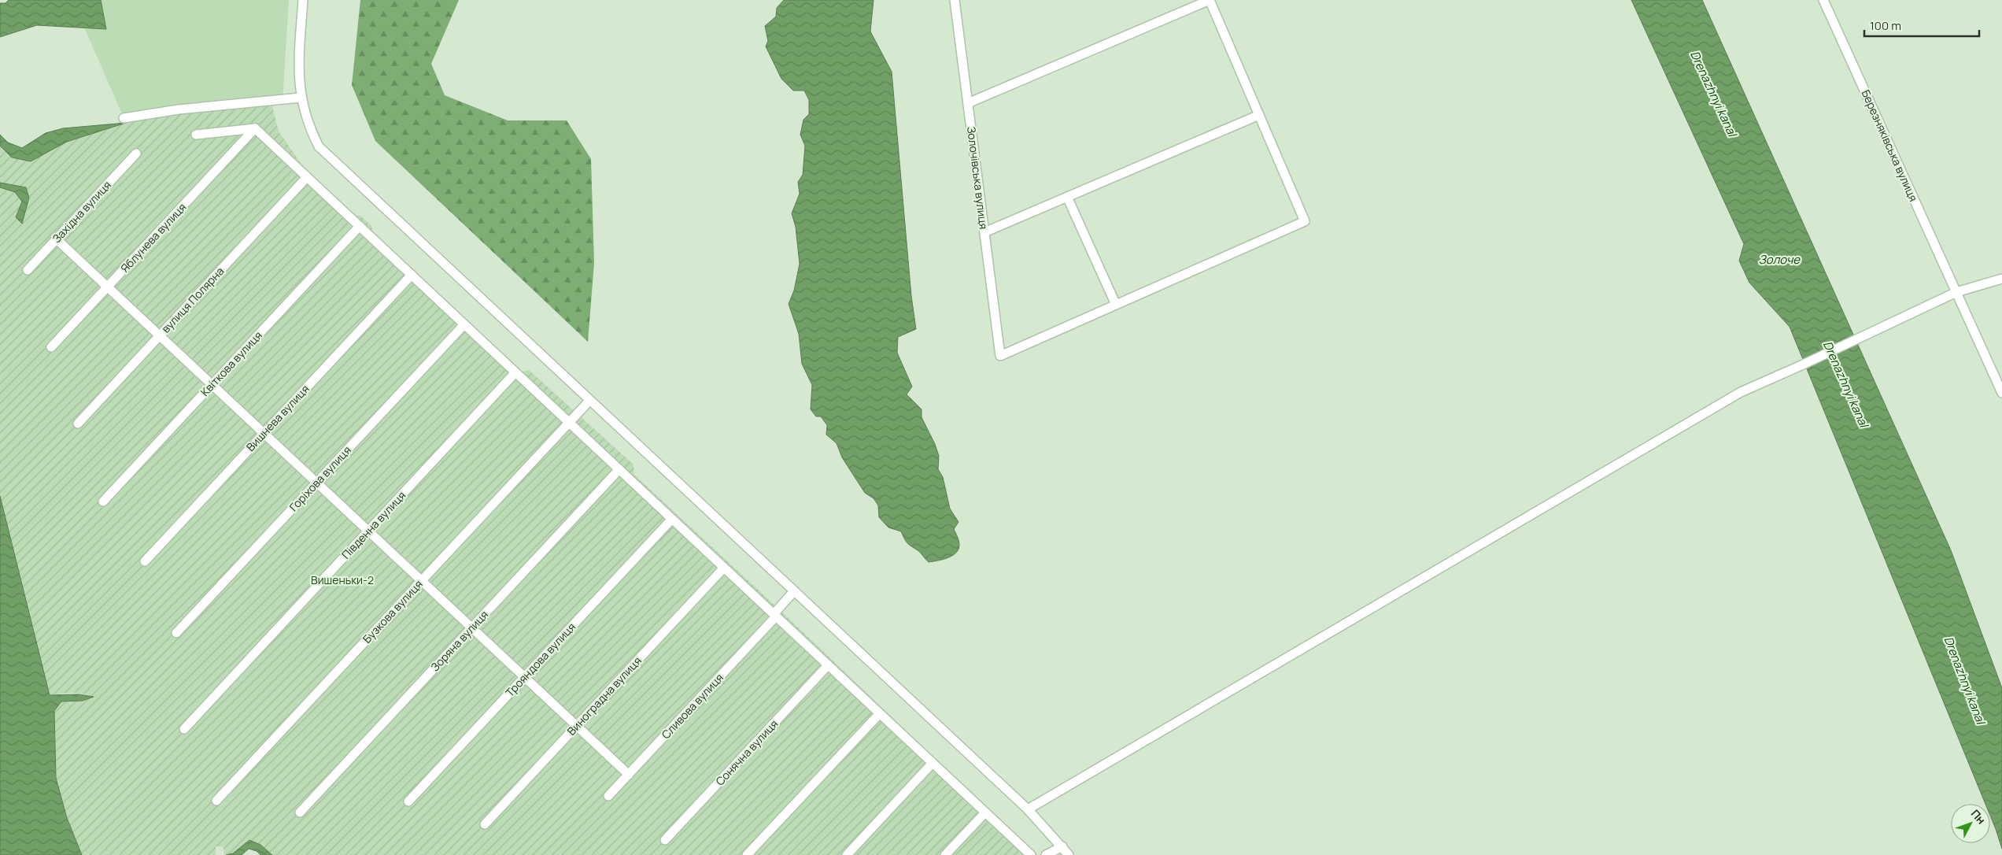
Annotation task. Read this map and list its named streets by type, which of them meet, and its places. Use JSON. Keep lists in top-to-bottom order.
{
  "streets": {
    "street": [
      "Березняківська вулиця",
      "Золочівська вулиця",
      "Західна вулиця",
      "Яблунева вулиця",
      "вулиця Полярна",
      "Квіткова вулиця",
      "Вишнева вулиця",
      "Горіхова вулиця",
      "Південна вулиця",
      "Бузкова вулиця",
      "Зоряна вулиця",
      "Трояндова вулиця",
      "Виноградна вулиця",
      "Сливова вулиця",
      "Сонячна вулиця"
    ]
  },
  "water": ["Drenazhnyi kanal", "Золоче"],
  "parks": ["Вишеньки-2"],
  "scale_bar": "100 m",
  "north": "top right"
}
